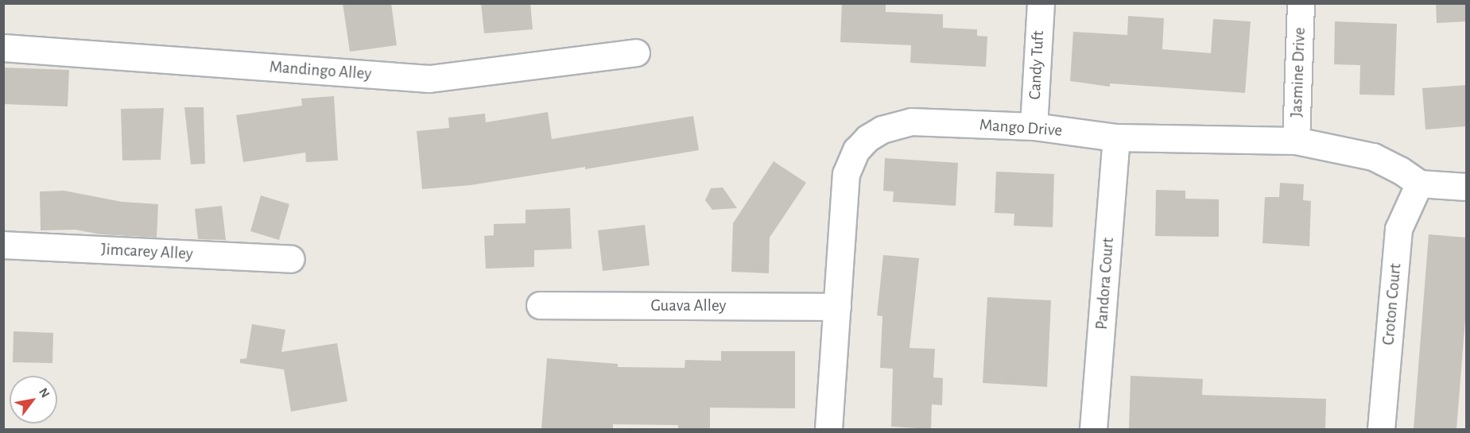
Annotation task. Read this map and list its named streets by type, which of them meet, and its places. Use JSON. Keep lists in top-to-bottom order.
{
  "streets": {
    "street": [
      "Candy Tuft",
      "Mandingo Alley",
      "Jasmine Drive",
      "Mango Drive",
      "Jimcarey Alley",
      "Pandora Court",
      "Croton Court",
      "Guava Alley"
    ]
  },
  "crossings": [
    ["Candy Tuft", "Mango Drive"],
    ["Jasmine Drive", "Mango Drive"],
    ["Mango Drive", "Pandora Court"],
    ["Mango Drive", "Croton Court"],
    ["Mango Drive", "Guava Alley"]
  ],
  "north": "top right"
}
